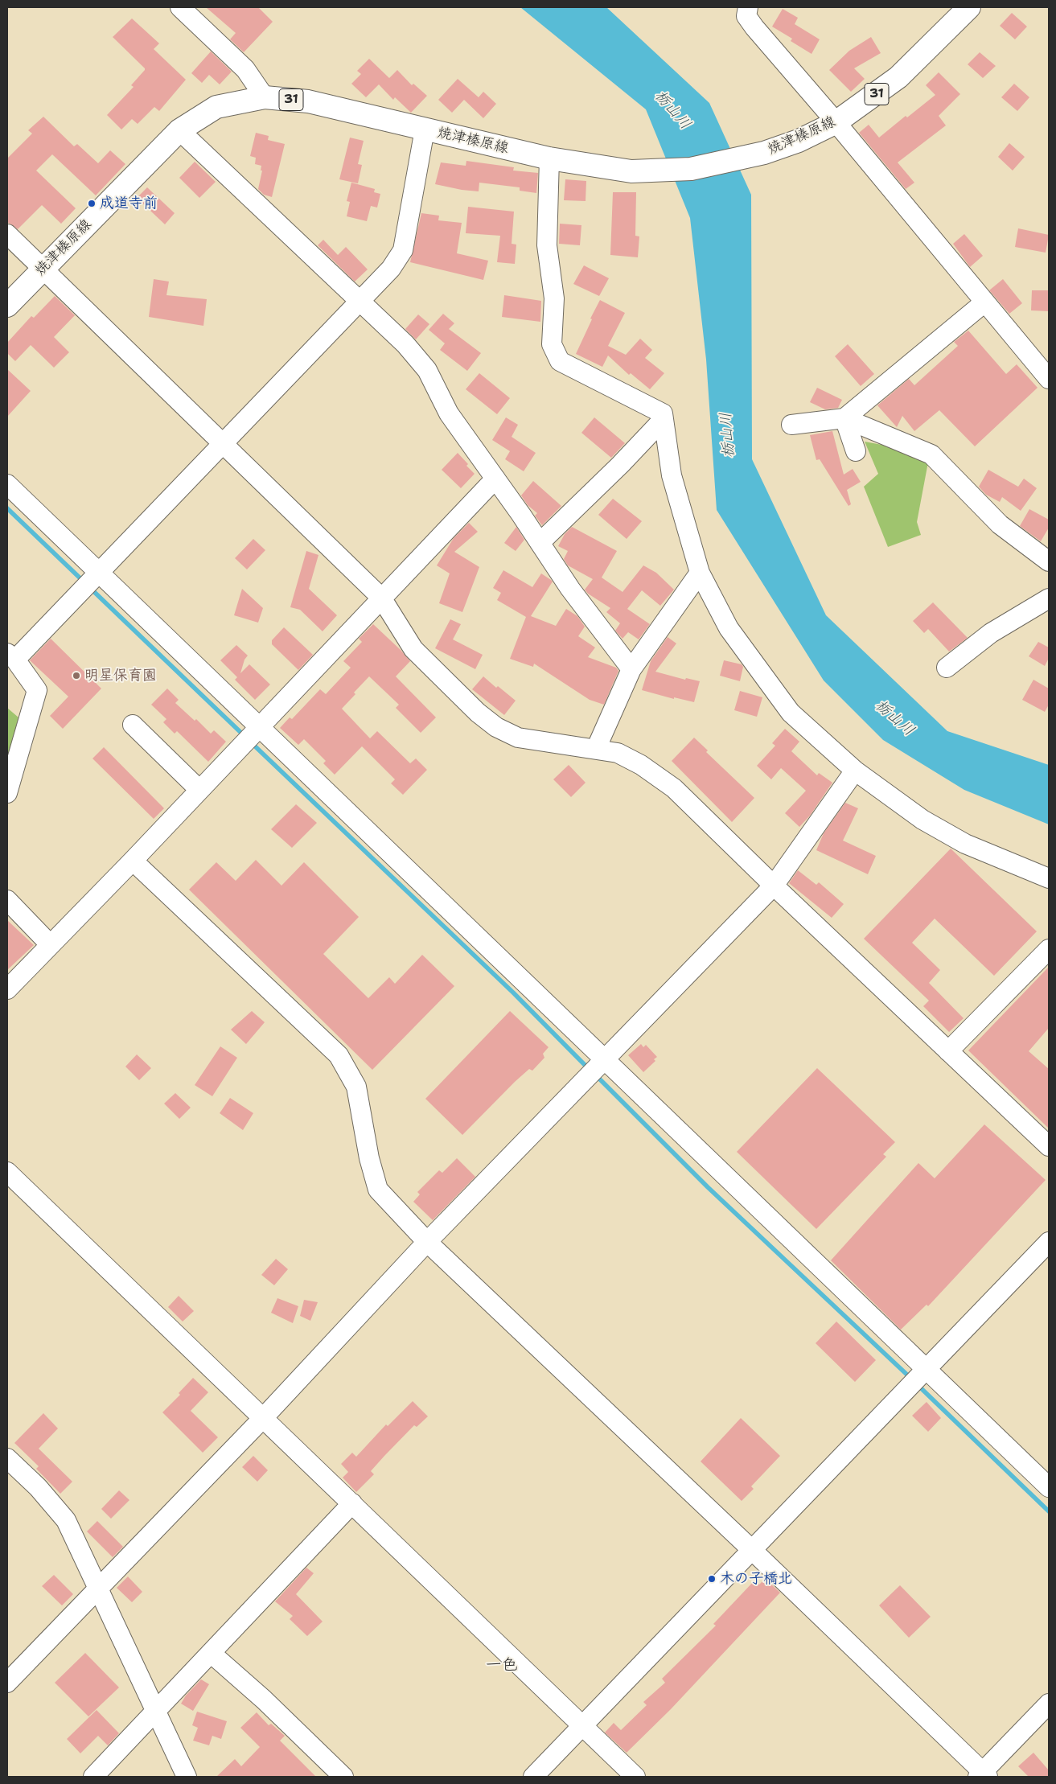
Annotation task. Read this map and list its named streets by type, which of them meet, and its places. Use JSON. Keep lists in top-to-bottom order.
{
  "streets": {
    "main road": ["31", "焼津榛原線"]
  },
  "districts": ["一色"],
  "water": ["栃山川"],
  "places": ["成道寺前", "明星保育園", "木の子橋北"]
}
